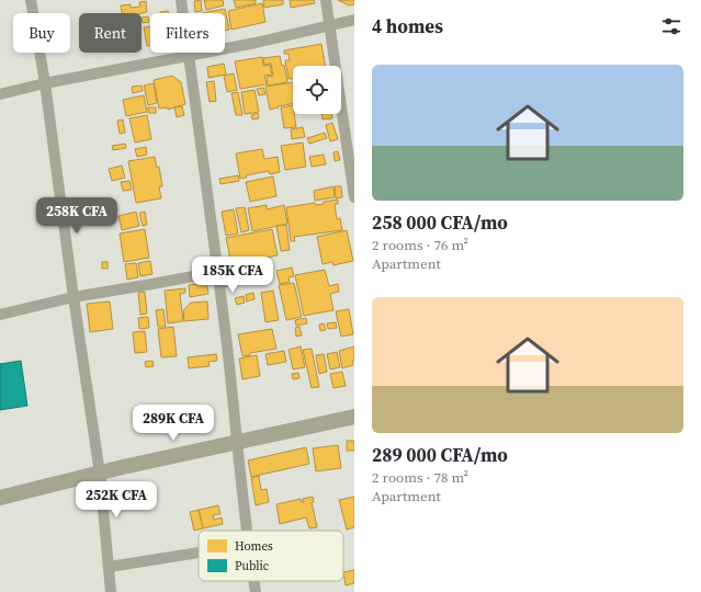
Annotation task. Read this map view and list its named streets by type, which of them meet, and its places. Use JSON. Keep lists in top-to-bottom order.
{
  "legend": ["Homes", "Public"],
  "page": {
    "heading": "4 homes",
    "chip": ["Buy", "Rent", "Filters"],
    "list": [
      {
        "name": "258 000 CFA/mo",
        "note": "2 rooms · 76 m² · Apartment"
      },
      {
        "name": "289 000 CFA/mo",
        "note": "2 rooms · 78 m² · Apartment"
      }
    ],
    "price": [
      "258K CFA",
      "185K CFA",
      "289K CFA",
      "252K CFA"
    ]
  }
}
